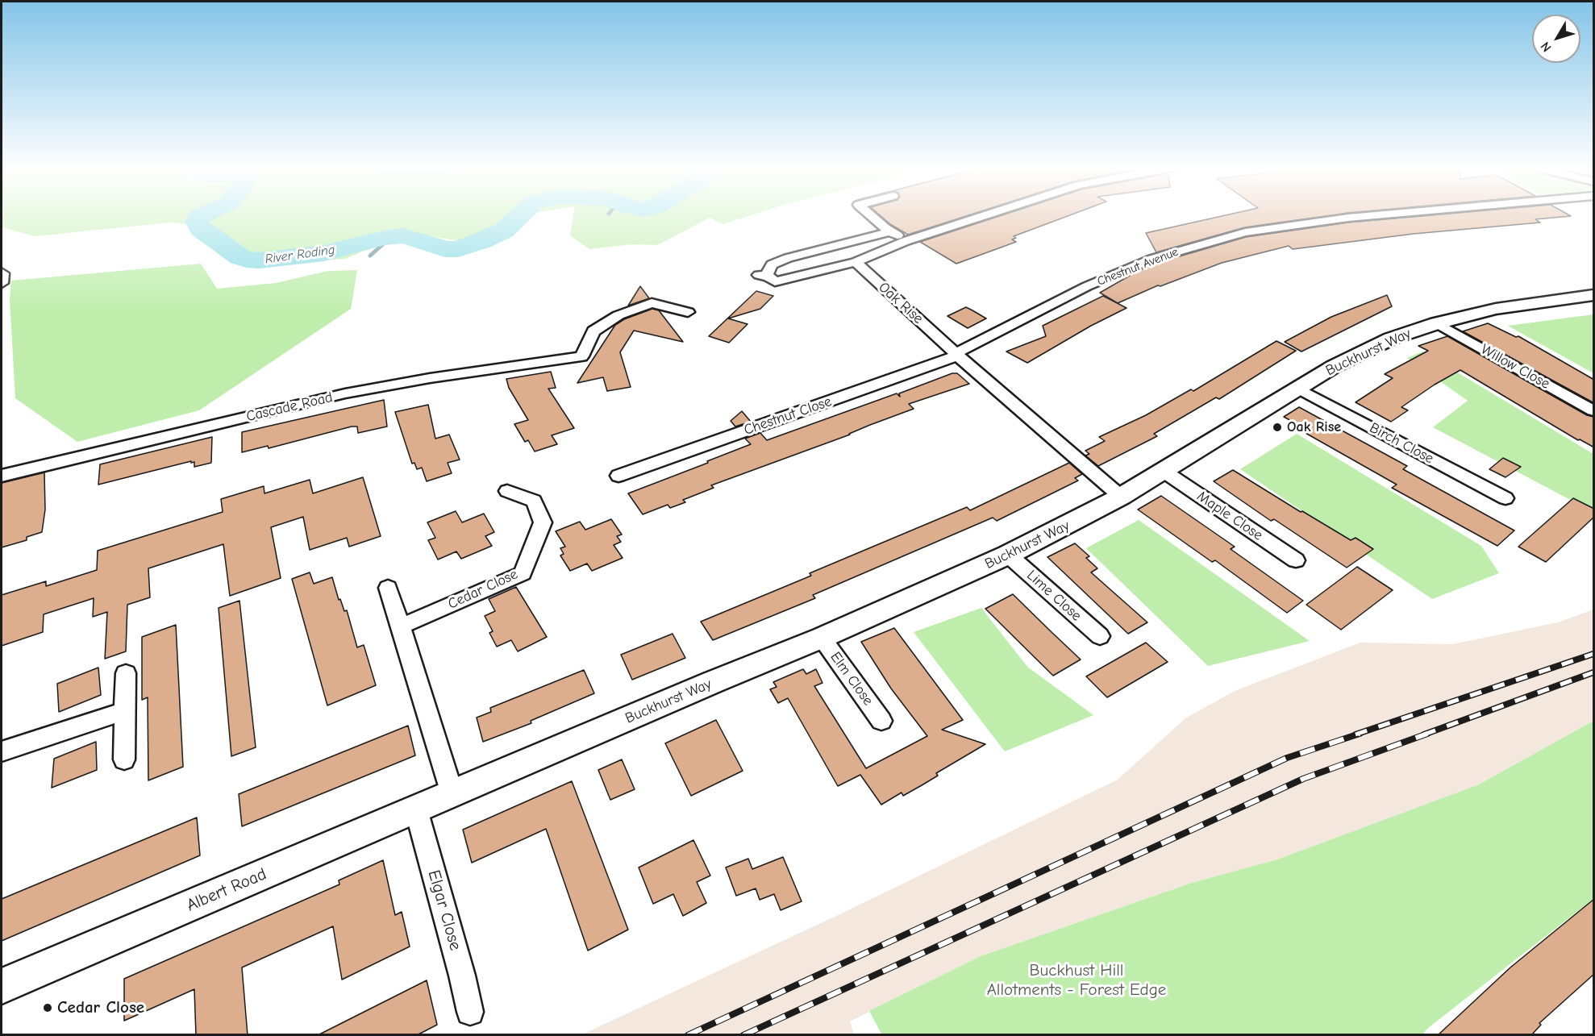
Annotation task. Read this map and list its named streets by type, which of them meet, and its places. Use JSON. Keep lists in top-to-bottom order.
{
  "streets": {
    "street": [
      "Chestnut Avenue",
      "Oak Rise",
      "Buckhurst Way",
      "Willow Close",
      "Cascade Road",
      "Chestnut Close",
      "Birch Close",
      "Maple Close",
      "Cedar Close",
      "Lime Close",
      "Elm Close",
      "Albert Road",
      "Elgar Close"
    ]
  },
  "crossings": [
    ["Chestnut Avenue", "Oak Rise"],
    ["Chestnut Avenue", "Chestnut Close"],
    ["Oak Rise", "Buckhurst Way"],
    ["Oak Rise", "Chestnut Close"],
    ["Buckhurst Way", "Willow Close"],
    ["Buckhurst Way", "Birch Close"],
    ["Buckhurst Way", "Maple Close"],
    ["Buckhurst Way", "Lime Close"],
    ["Buckhurst Way", "Elm Close"],
    ["Buckhurst Way", "Albert Road"],
    ["Albert Road", "Elgar Close"]
  ],
  "water": ["River Roding"],
  "parks": ["Buckhust Hill Allotments - Forest Edge"],
  "places": ["Oak Rise", "Cedar Close"],
  "north": "bottom left"
}
